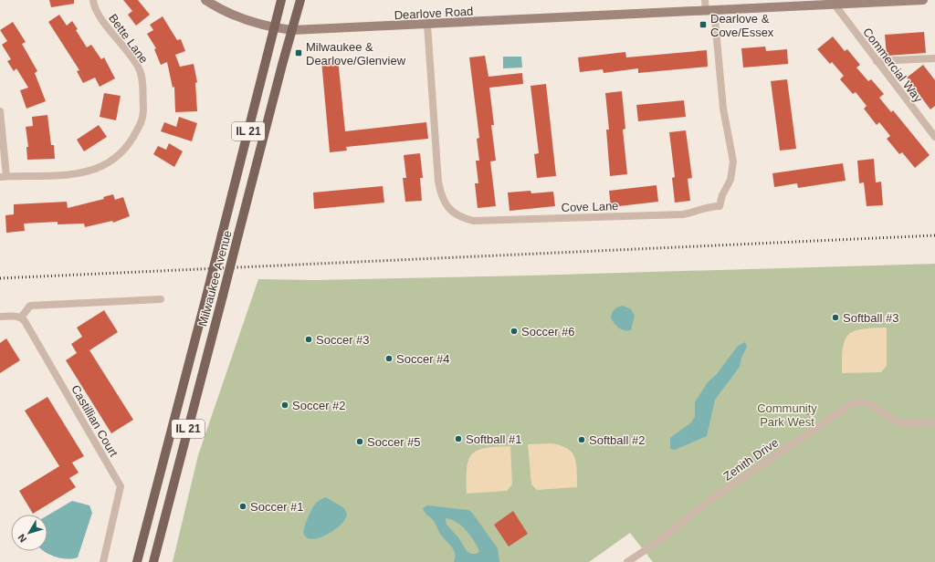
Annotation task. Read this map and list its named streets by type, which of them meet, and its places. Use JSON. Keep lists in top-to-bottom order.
{
  "streets": {
    "main road": ["Dearlove Road", "IL 21", "Milwaukee Avenue"],
    "street": [
      "Bette Lane",
      "Commercial Way",
      "Cove Lane",
      "Castillian Court",
      "Zenith Drive"
    ]
  },
  "crossings": [
    ["Dearlove Road", "Commercial Way"],
    ["Dearlove Road", "Cove Lane"],
    ["Dearlove Road", "Milwaukee Avenue"]
  ],
  "parks": ["Community Park West"],
  "places": {
    "transit": ["Dearlove & Cove/Essex", "Milwaukee & Dearlove/Glenview"],
    "other": [
      "Softball #3",
      "Soccer #6",
      "Soccer #3",
      "Soccer #4",
      "Soccer #2",
      "Softball #1",
      "Softball #2",
      "Soccer #5",
      "Soccer #1"
    ]
  },
  "north": "bottom left"
}
